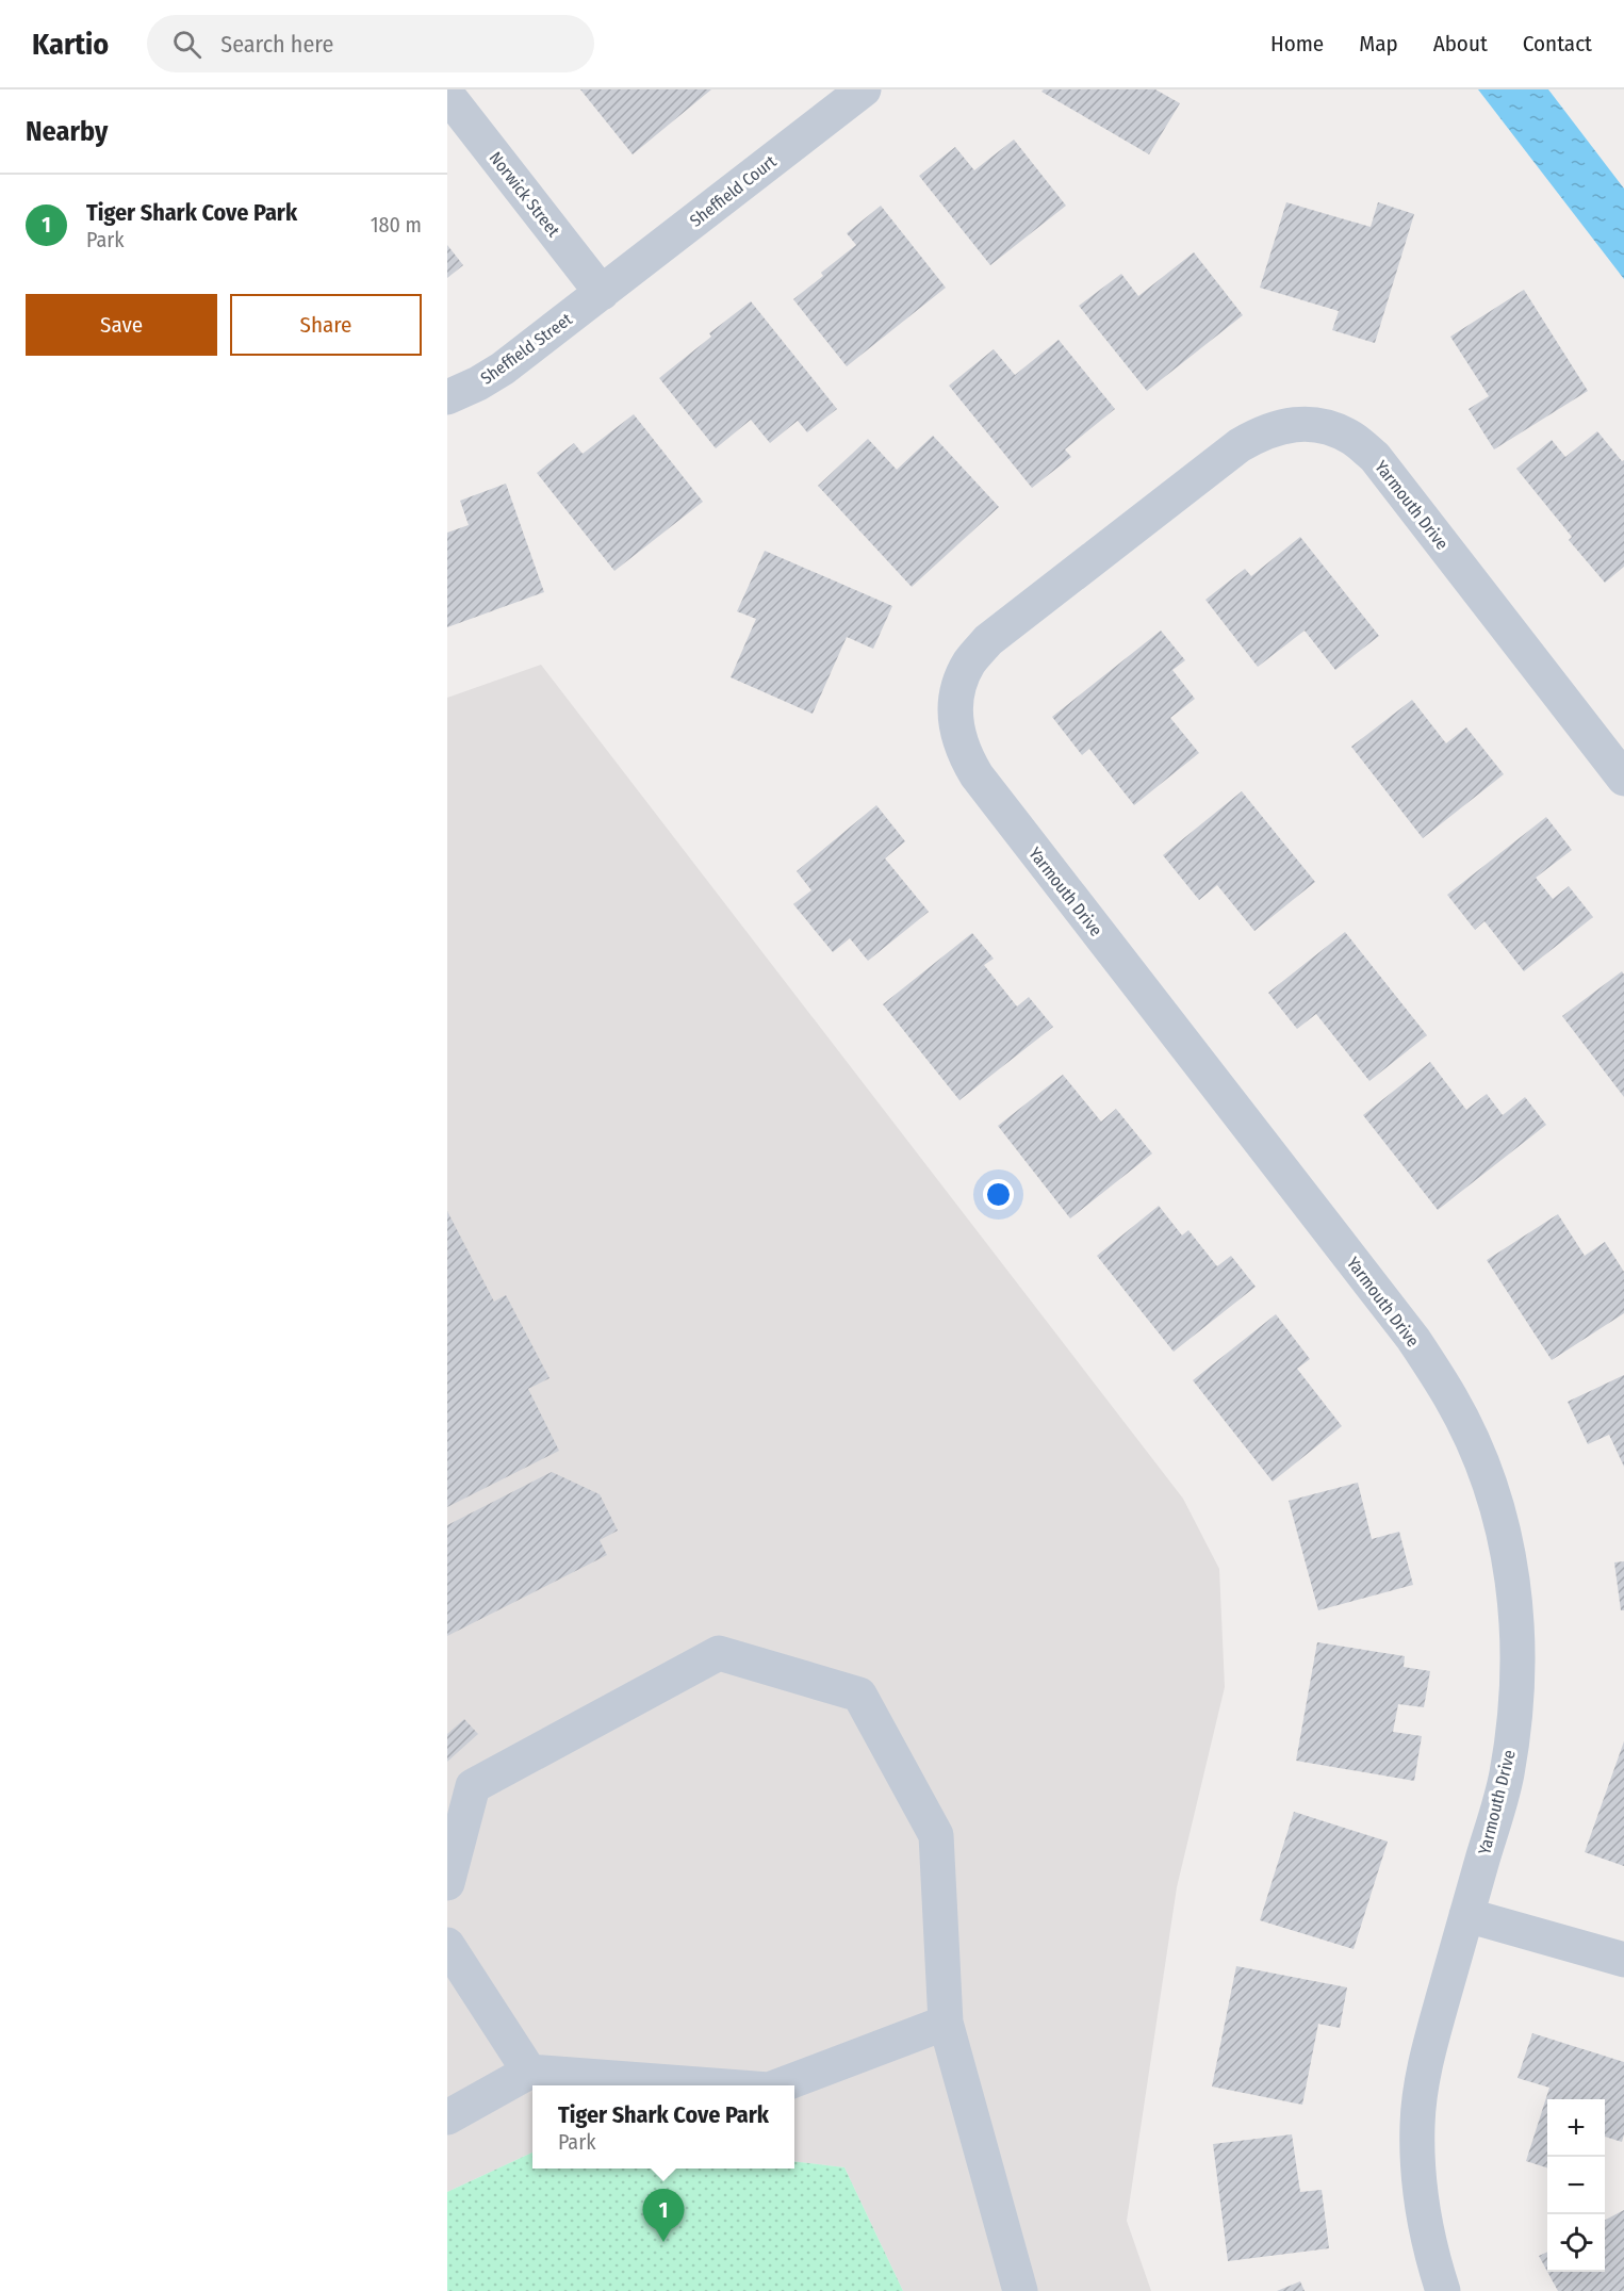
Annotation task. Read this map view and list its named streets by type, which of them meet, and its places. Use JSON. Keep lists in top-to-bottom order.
{
  "streets": {
    "street": [
      "Sheffield Court",
      "Norwick Street",
      "Sheffield Street",
      "Yarmouth Drive"
    ]
  },
  "crossings": [
    ["Sheffield Court", "Norwick Street"],
    ["Sheffield Court", "Sheffield Street"],
    ["Norwick Street", "Sheffield Street"]
  ],
  "page": {
    "header": "Kartio",
    "search": "Search here",
    "nav": [
      "Home",
      "Map",
      "About",
      "Contact"
    ],
    "heading": "Nearby",
    "list": [
      {
        "mark": "1",
        "name": "Tiger Shark Cove Park",
        "note": "Park",
        "value": "180 m"
      }
    ],
    "buttons": ["Save", "Share"],
    "popup": ["Tiger Shark Cove Park", "Park"],
    "map_buttons": ["+", "−"],
    "pins": "1"
  }
}
